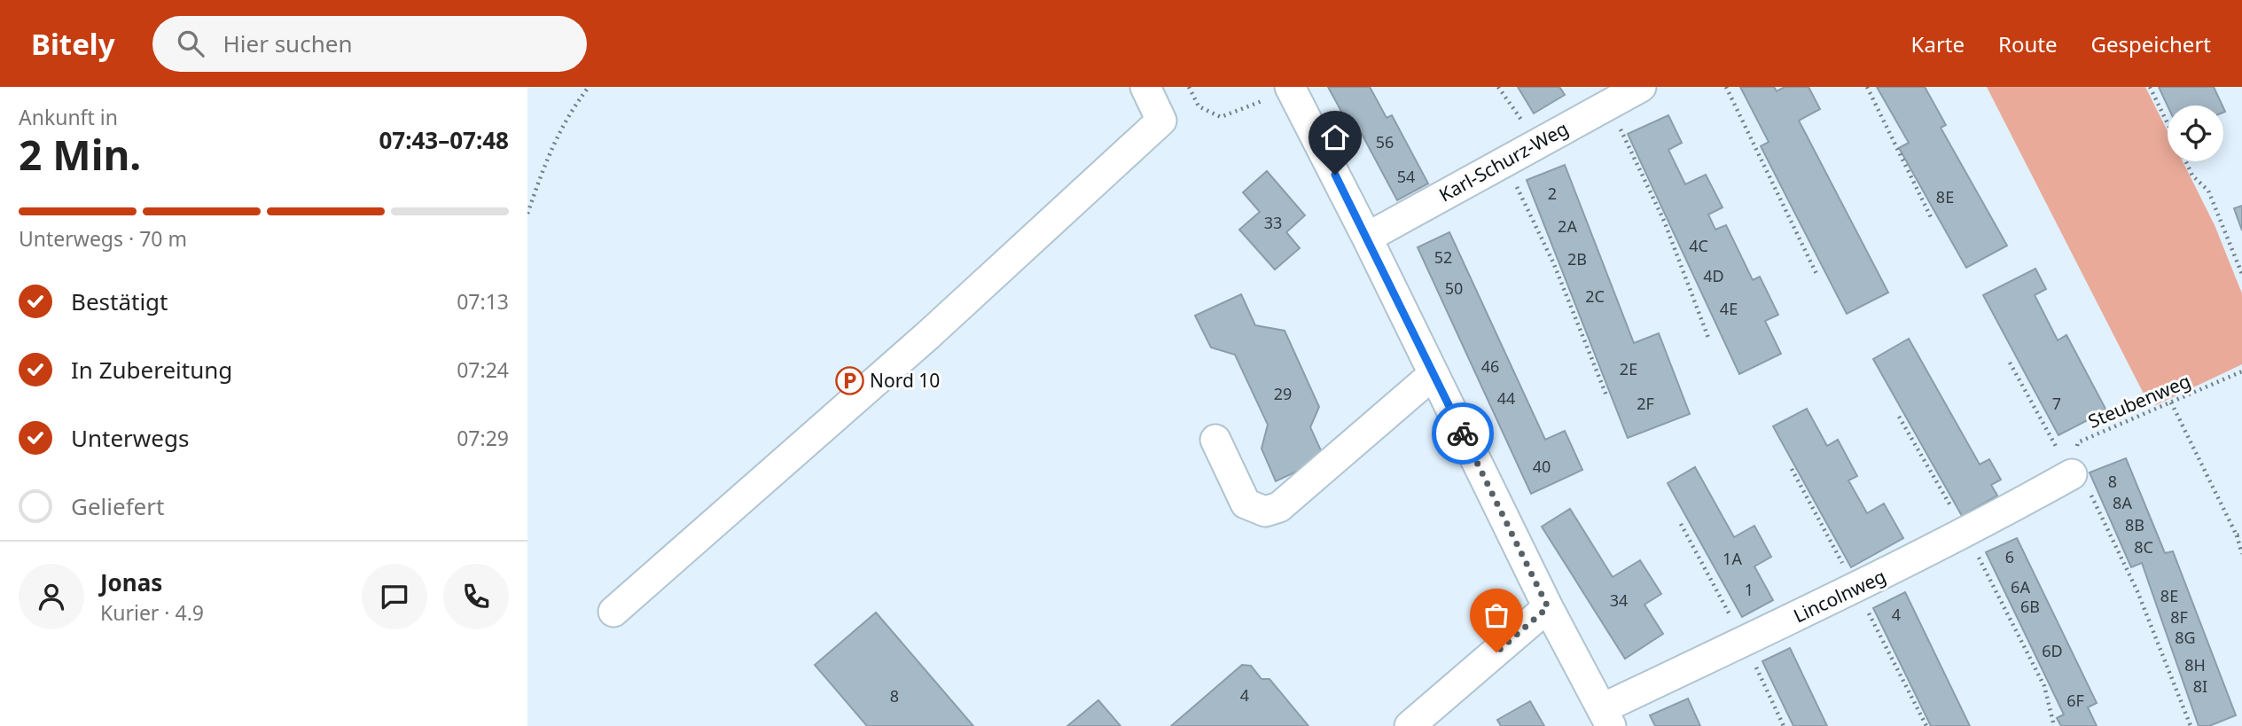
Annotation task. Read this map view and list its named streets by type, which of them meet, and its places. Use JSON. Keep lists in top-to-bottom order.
{
  "streets": {
    "street": ["Karl-Schurz-Weg", "Lincolnweg"],
    "path": ["Steubenweg"]
  },
  "crossings": [
    ["Steubenweg", "Lincolnweg"]
  ],
  "places": {
    "parking": ["Nord 10"]
  },
  "house_numbers": [
    "56",
    "54",
    "2",
    "8E",
    "33",
    "2A",
    "4C",
    "52",
    "2B",
    "4D",
    "50",
    "2C",
    "4E",
    "46",
    "2E",
    "29",
    "44",
    "2F",
    "7",
    "40",
    "8",
    "8A",
    "8B",
    "8C",
    "6",
    "1A",
    "6A",
    "1",
    "8E",
    "34",
    "6B",
    "4",
    "8F",
    "8G",
    "6D",
    "8H",
    "8I",
    "4",
    "8",
    "6F"
  ],
  "page": {
    "header": "Bitely",
    "search": "Hier suchen",
    "nav": ["Karte", "Route", "Gespeichert"],
    "heading": ["2 Min.", "Ankunft in", "07:43–07:48"],
    "panel": ["Jonas", "Kurier · 4.9"],
    "bar": "Unterwegs · 70 m",
    "list": [
      ["Bestätigt", "07:13"],
      ["In Zubereitung", "07:24"],
      ["Unterwegs", "07:29"],
      "Geliefert"
    ]
  }
}
